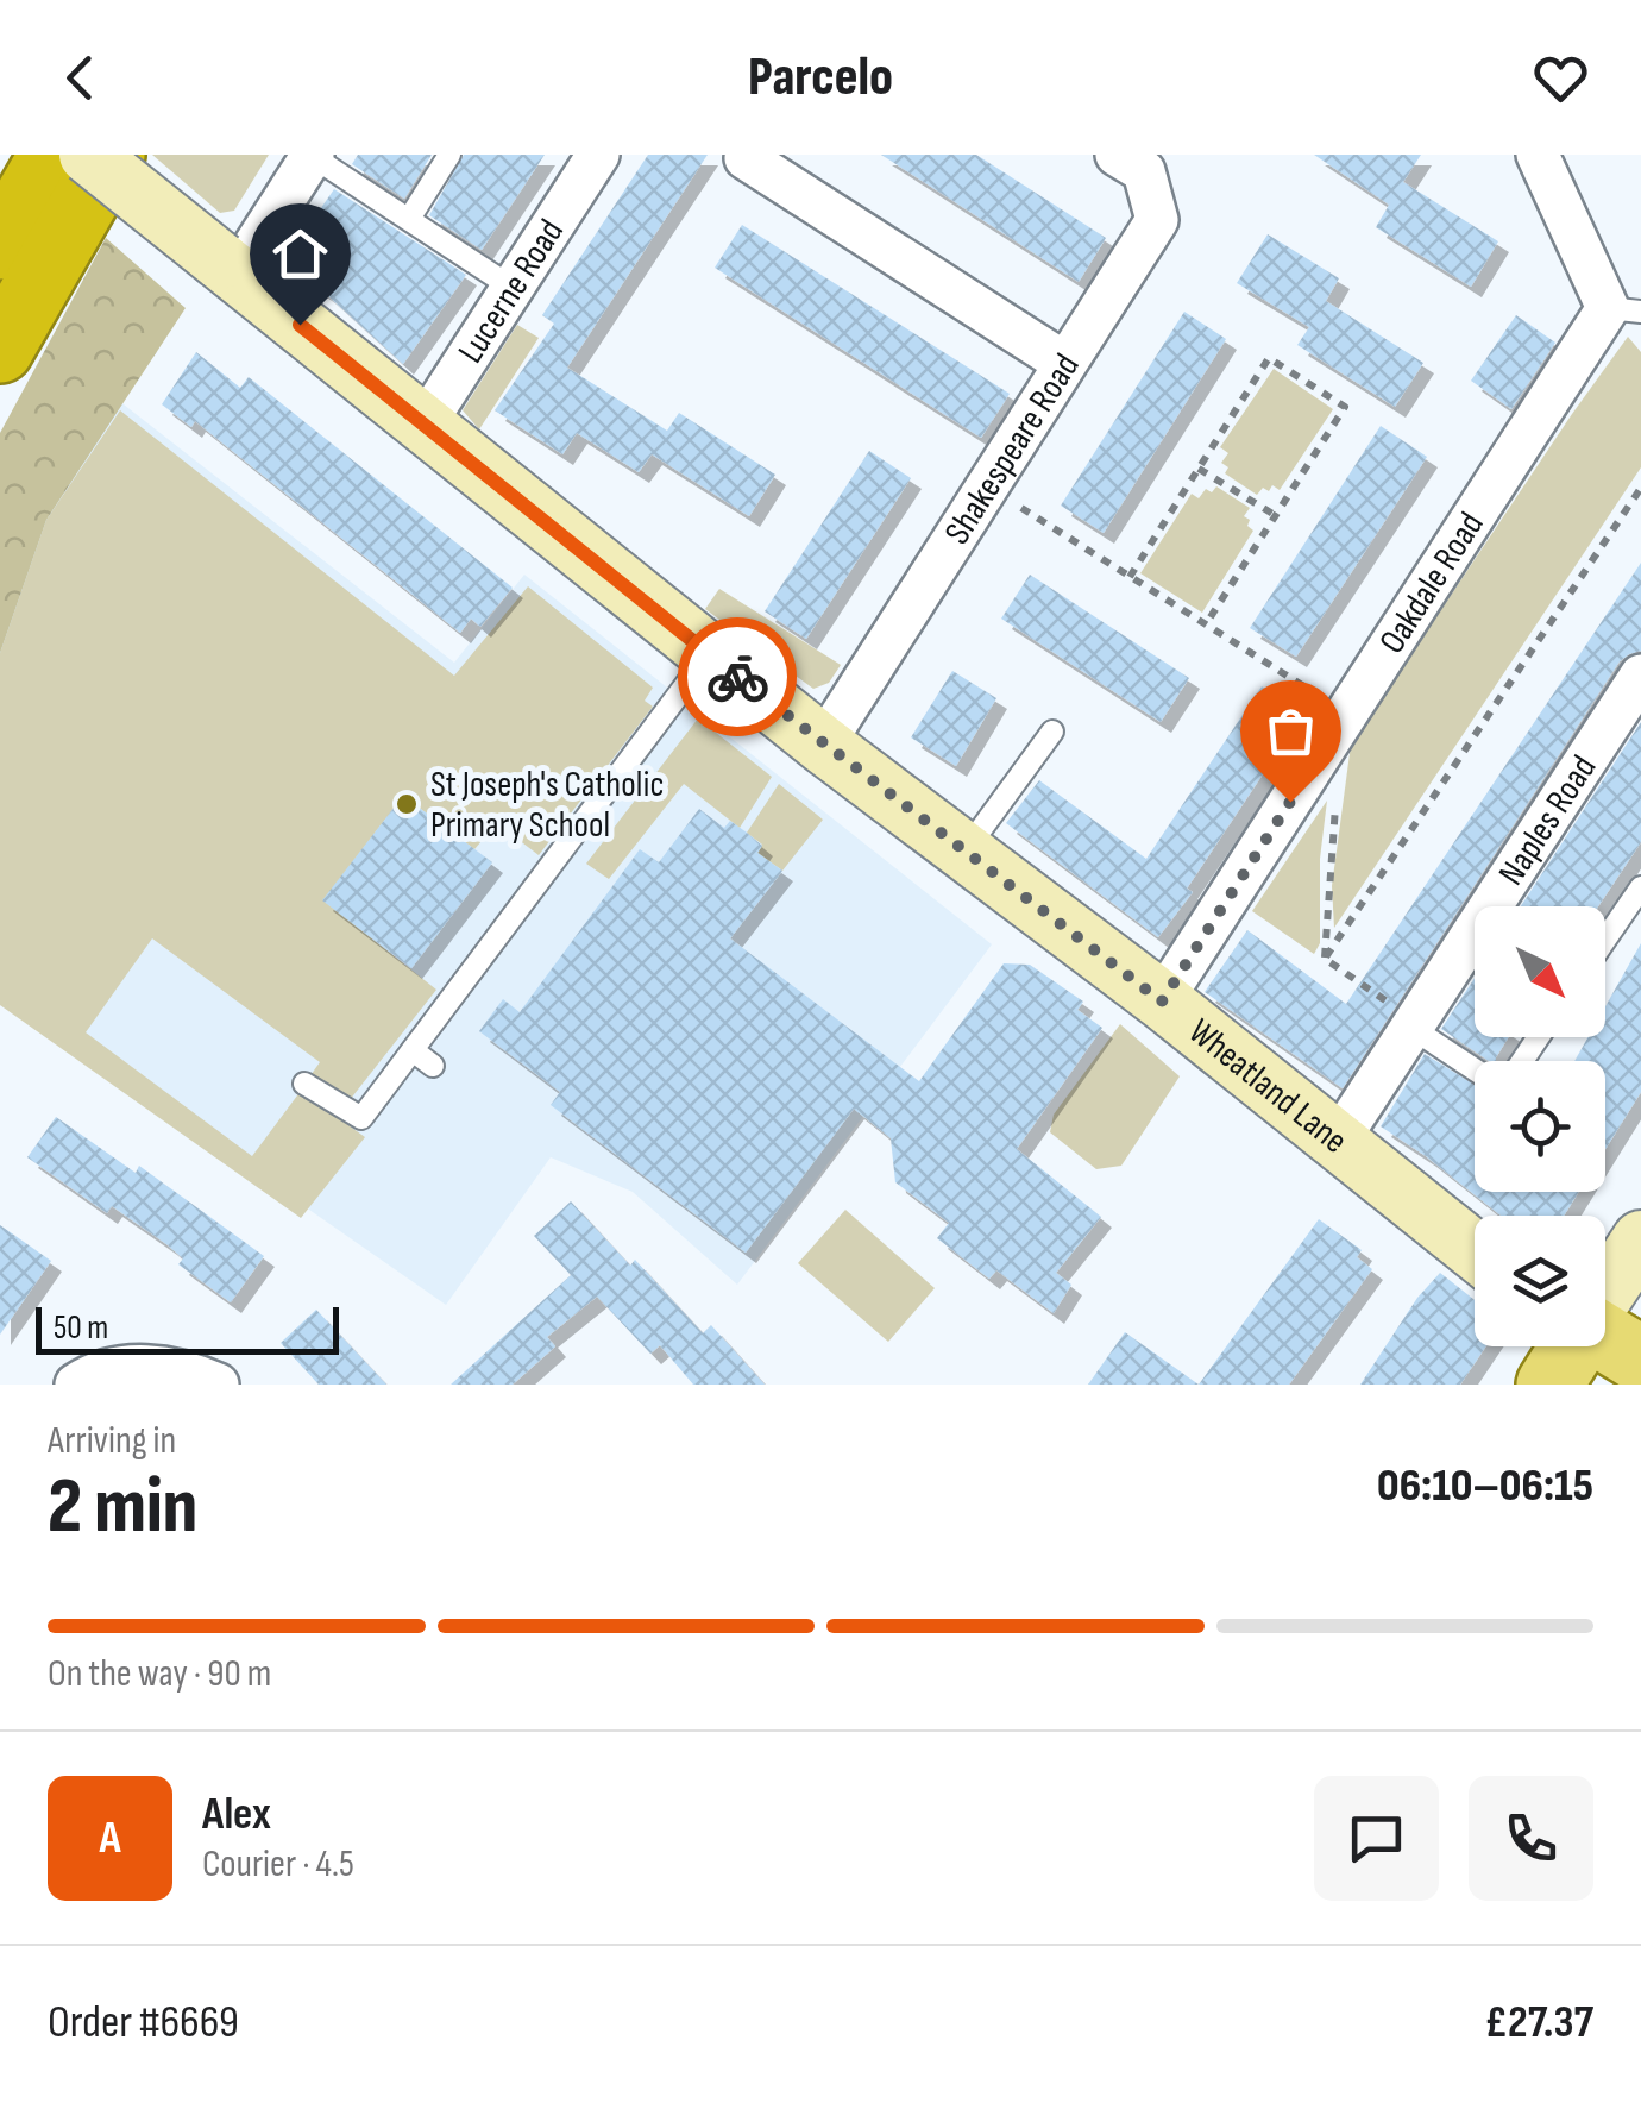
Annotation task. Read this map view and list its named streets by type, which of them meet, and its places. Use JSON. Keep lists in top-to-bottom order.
{
  "streets": {
    "main road": ["Wheatland Lane"],
    "street": [
      "Lucerne Road",
      "Shakespeare Road",
      "Oakdale Road",
      "Naples Road"
    ]
  },
  "crossings": [
    ["Lucerne Road", "Wheatland Lane"],
    ["Shakespeare Road", "Wheatland Lane"],
    ["Oakdale Road", "Wheatland Lane"],
    ["Naples Road", "Wheatland Lane"]
  ],
  "places": ["St Joseph's Catholic Primary School"],
  "scale_bar": "50 m",
  "north": "bottom right",
  "page": {
    "header": "Parcelo",
    "scale": "50 m",
    "heading": ["2 min", "Arriving in", "06:10–06:15"],
    "panel": [
      "Alex",
      "Courier · 4.5",
      "Order #6669",
      "£27.37"
    ],
    "bar": "On the way · 90 m",
    "round": "A"
  }
}
